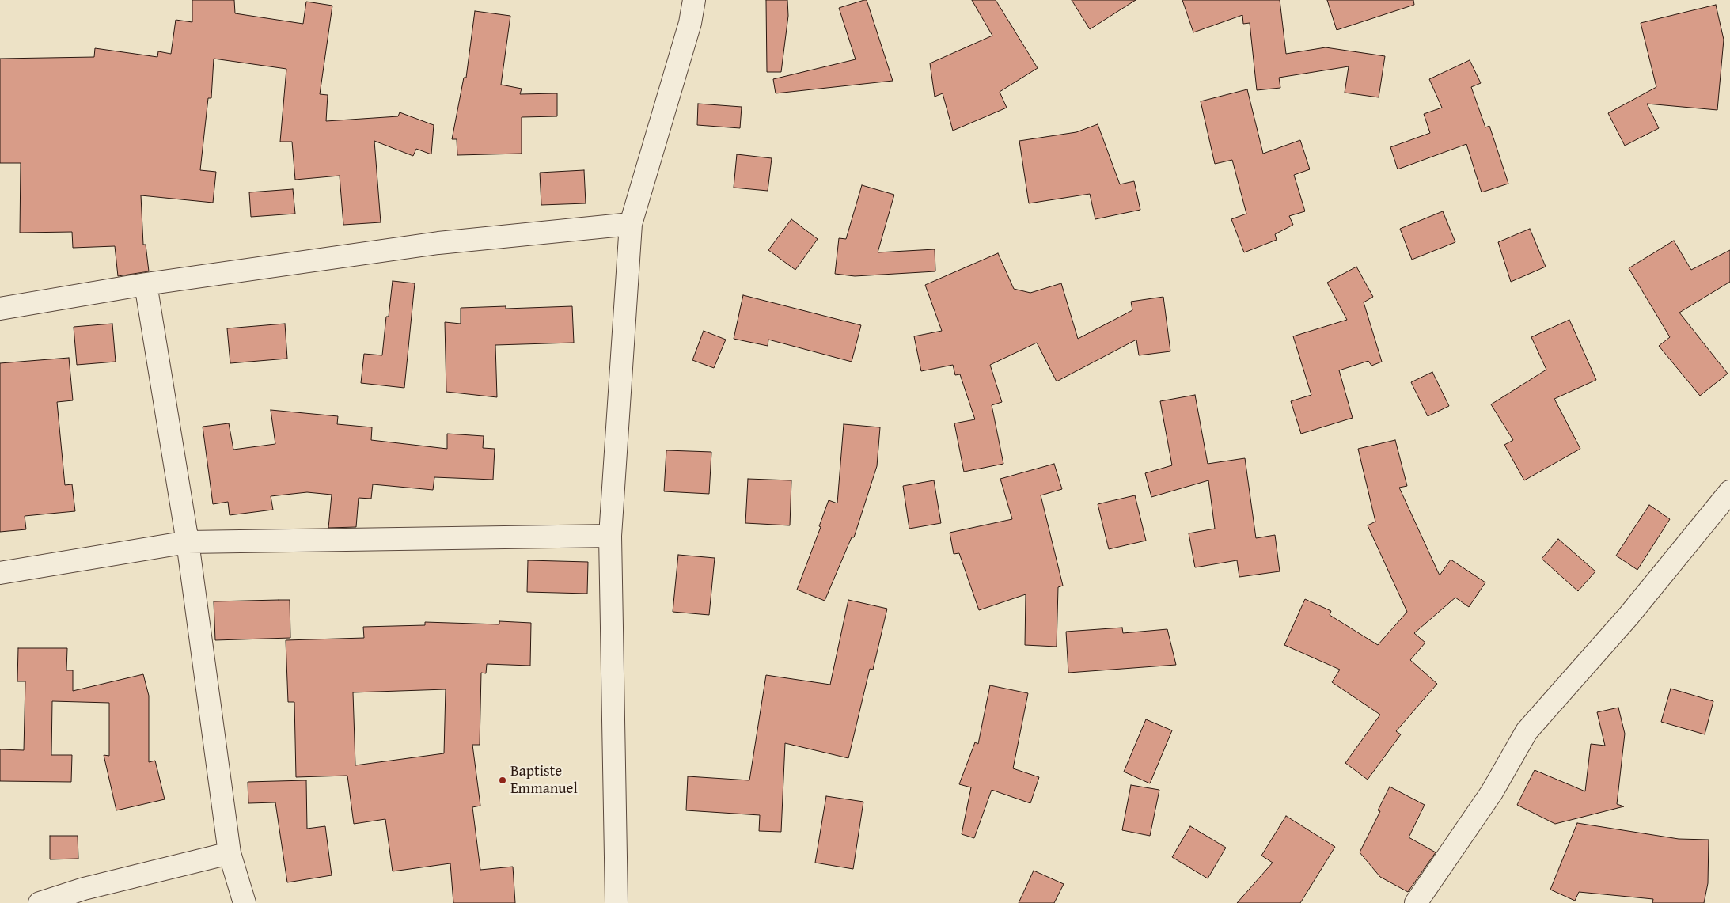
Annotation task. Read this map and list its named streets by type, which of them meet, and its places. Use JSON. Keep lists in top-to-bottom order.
{
  "places": ["Baptiste Emmanuel"]
}
